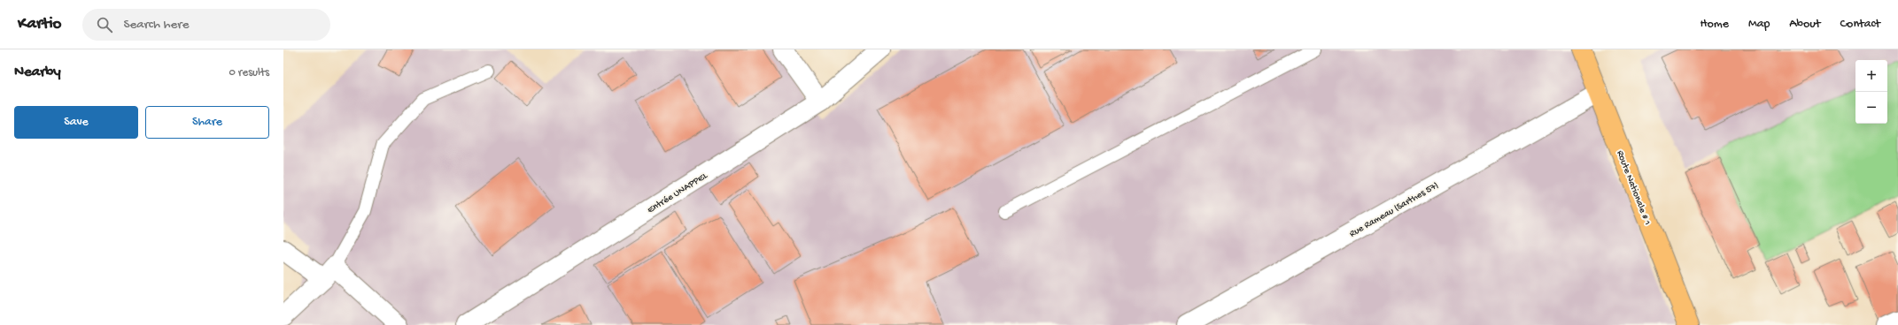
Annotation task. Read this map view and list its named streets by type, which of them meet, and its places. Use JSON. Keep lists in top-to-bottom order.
{
  "streets": {
    "main road": ["Route Nationale # 1"],
    "street": ["Entrée UNAPPEL", "Rue Rameau (Sarthes 57)"]
  },
  "crossings": [
    ["Route Nationale # 1", "Rue Rameau (Sarthes 57)"]
  ],
  "page": {
    "header": "Kartio",
    "search": "Search here",
    "nav": [
      "Home",
      "Map",
      "About",
      "Contact"
    ],
    "heading": ["Nearby", "0 results"],
    "map_buttons": ["+", "−"],
    "buttons": ["Save", "Share"]
  }
}
